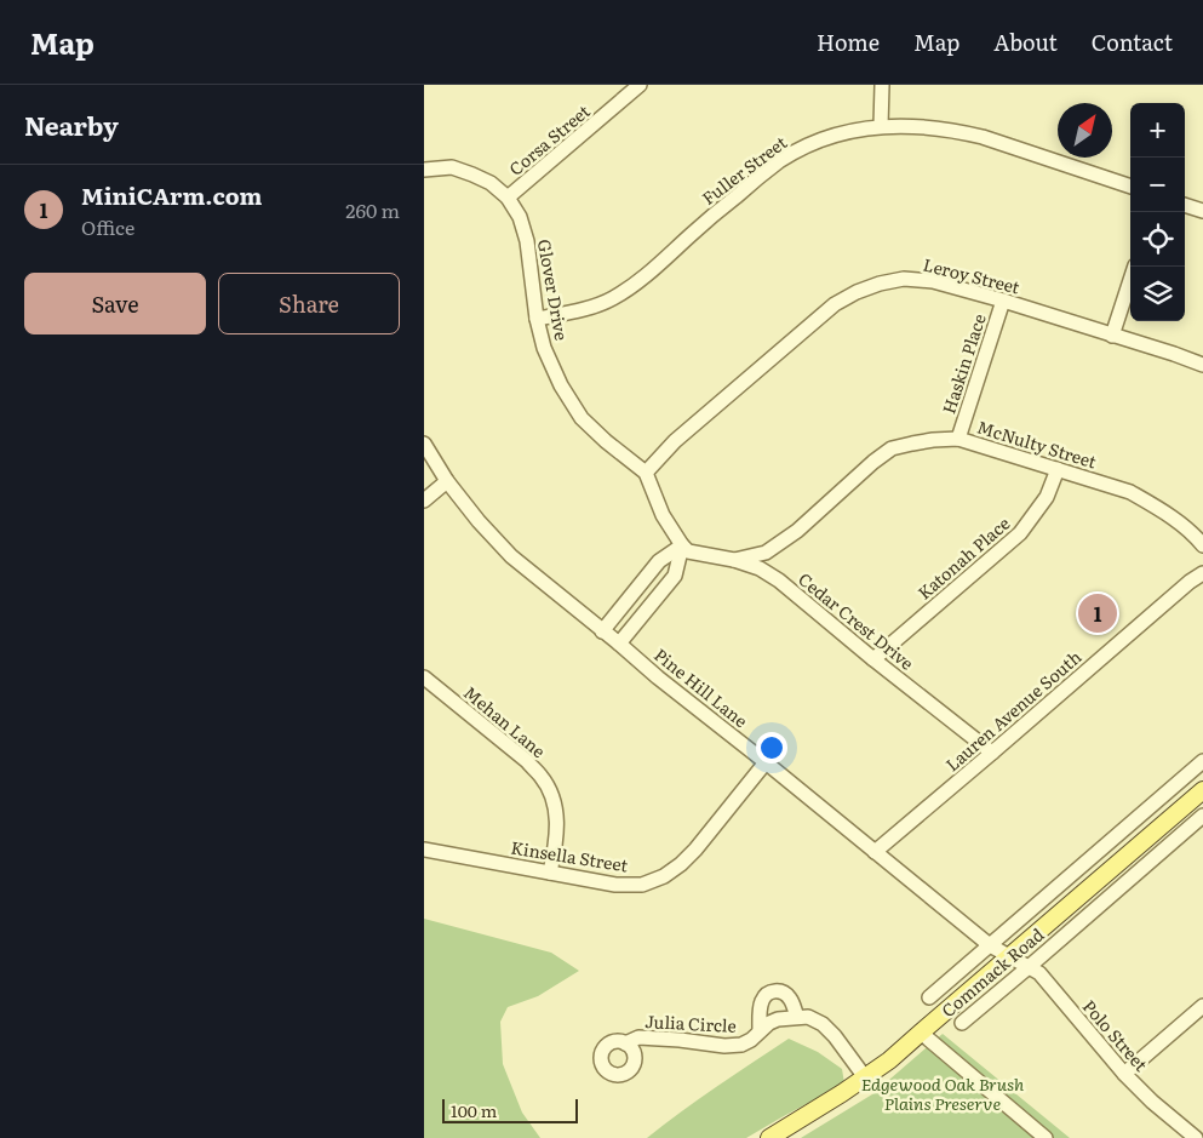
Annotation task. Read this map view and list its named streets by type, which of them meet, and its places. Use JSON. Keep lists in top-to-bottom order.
{
  "streets": {
    "main road": ["Commack Road"],
    "street": [
      "Corsa Street",
      "Fuller Street",
      "Leroy Street",
      "Glover Drive",
      "Haskin Place",
      "McNulty Street",
      "Katonah Place",
      "Cedar Crest Drive",
      "Pine Hill Lane",
      "Lauren Avenue South",
      "Mehan Lane",
      "Kinsella Street",
      "Julia Circle",
      "Polo Street"
    ]
  },
  "crossings": [
    ["Corsa Street", "Glover Drive"],
    ["Fuller Street", "Glover Drive"],
    ["Leroy Street", "Glover Drive"],
    ["Leroy Street", "Haskin Place"],
    ["Glover Drive", "Cedar Crest Drive"],
    ["Haskin Place", "McNulty Street"],
    ["McNulty Street", "Katonah Place"],
    ["McNulty Street", "Cedar Crest Drive"],
    ["Katonah Place", "Cedar Crest Drive"],
    ["Cedar Crest Drive", "Lauren Avenue South"],
    ["Pine Hill Lane", "Lauren Avenue South"],
    ["Pine Hill Lane", "Kinsella Street"],
    ["Pine Hill Lane", "Commack Road"],
    ["Pine Hill Lane", "Polo Street"],
    ["Mehan Lane", "Kinsella Street"],
    ["Commack Road", "Polo Street"]
  ],
  "parks": ["Edgewood Oak Brush Plains Preserve"],
  "scale_bar": "100 m",
  "north": "top right",
  "page": {
    "header": "Map",
    "nav": [
      "Home",
      "Map",
      "About",
      "Contact"
    ],
    "heading": "Nearby",
    "map_buttons": ["+", "−"],
    "list": [
      {
        "mark": "1",
        "name": "MiniCArm.com",
        "note": "Office",
        "value": "260 m"
      }
    ],
    "buttons": ["Save", "Share"],
    "pins": "1",
    "scale": "100 m"
  }
}
